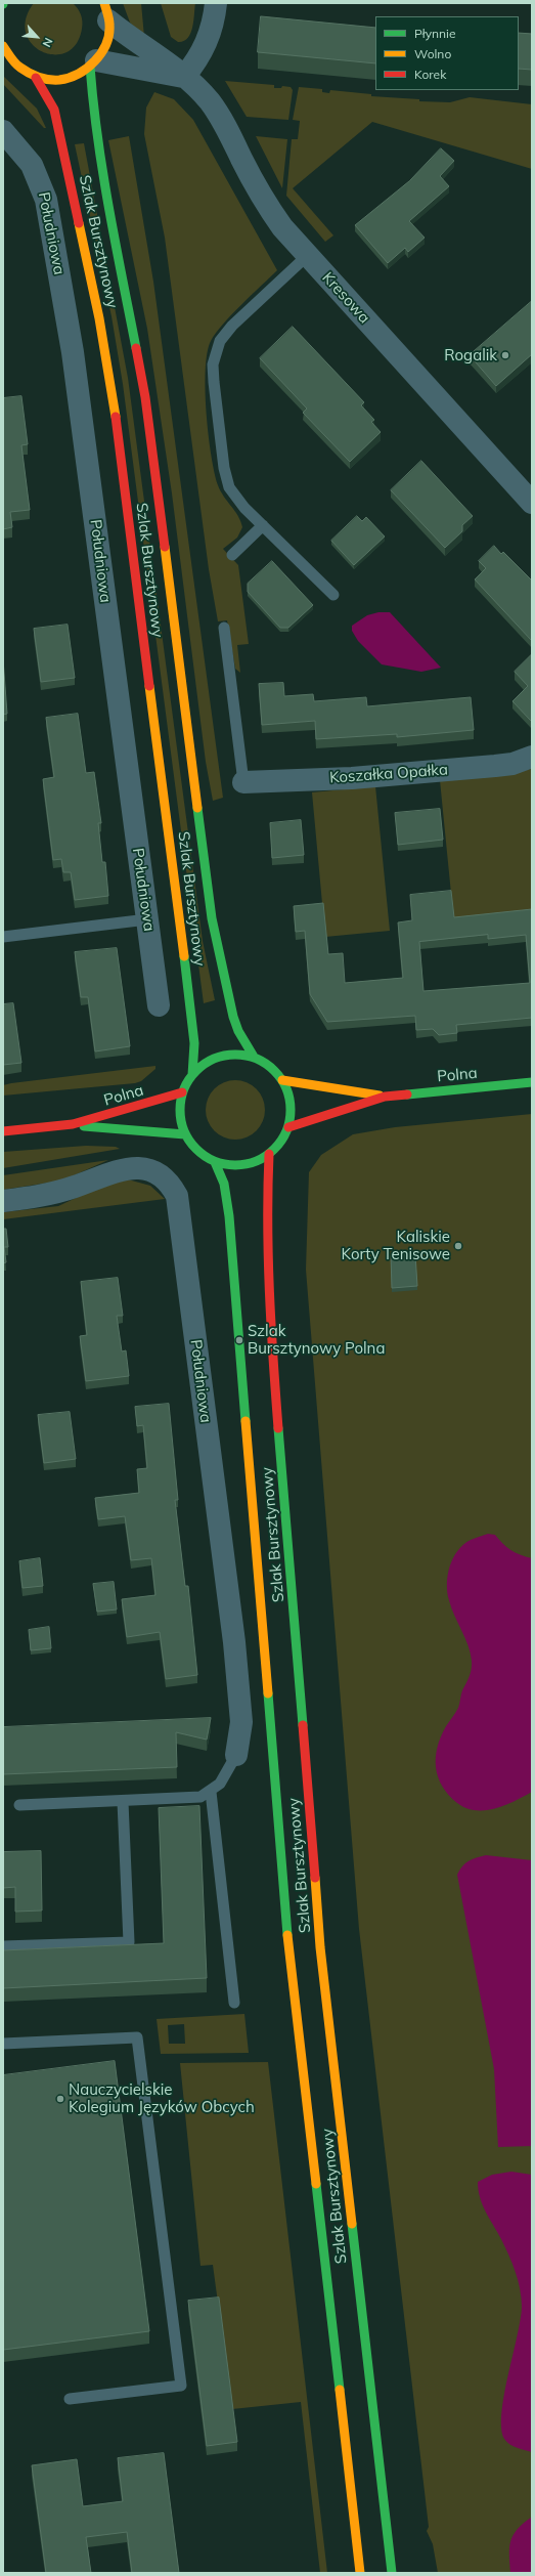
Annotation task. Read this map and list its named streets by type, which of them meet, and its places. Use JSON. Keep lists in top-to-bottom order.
{
  "streets": {
    "main road": ["Szlak Bursztynowy", "Polna"],
    "street": ["Południowa", "Kresowa", "Koszałka Opałka"]
  },
  "crossings": [
    ["Szlak Bursztynowy", "Polna"]
  ],
  "places": [
    "Rogalik",
    "Kaliskie Korty Tenisowe",
    "Szlak Bursztynowy Polna",
    "Nauczycielskie Kolegium Języków Obcych"
  ],
  "legend": ["Płynnie", "Wolno", "Korek"],
  "north": "bottom right"
}
